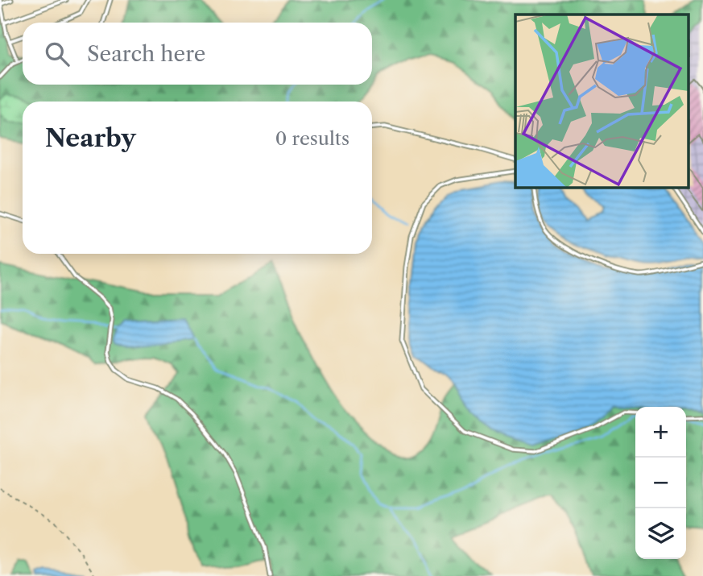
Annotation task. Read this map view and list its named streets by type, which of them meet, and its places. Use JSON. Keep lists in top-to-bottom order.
{
  "page": {
    "search": "Search here",
    "heading": ["Nearby", "0 results"],
    "map_buttons": ["+", "−"]
  }
}
